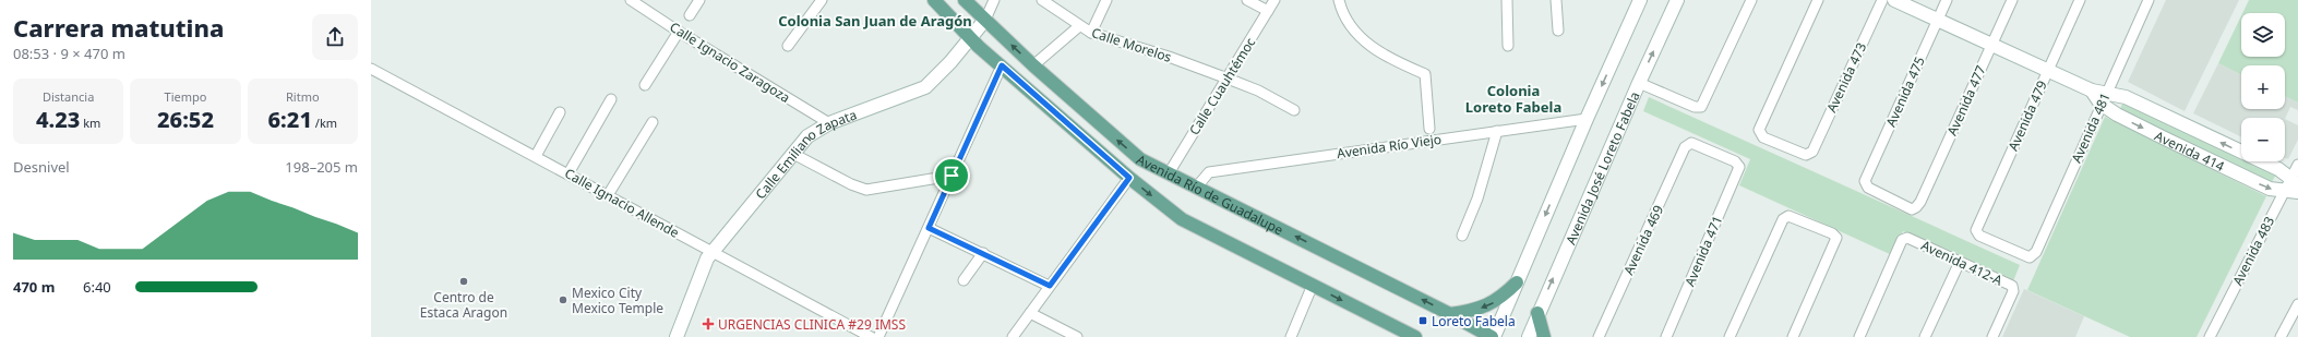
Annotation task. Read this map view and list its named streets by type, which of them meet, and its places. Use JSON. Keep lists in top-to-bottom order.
{
  "streets": {
    "main road": ["Avenida Río de Guadalupe"],
    "street": [
      "Calle Morelos",
      "Calle Ignacio Zaragoza",
      "Avenida 473",
      "Calle Cuauhtémoc",
      "Avenida 475",
      "Avenida 477",
      "Avenida 479",
      "Avenida 481",
      "Avenida Río Viejo",
      "Avenida 414",
      "Calle Emiliano Zapata",
      "Avenida José Loreto Fabela",
      "Calle Ignacio Allende",
      "Avenida 469",
      "Avenida 471",
      "Avenida 483",
      "Avenida 412-A"
    ]
  },
  "crossings": [
    ["Calle Morelos", "Calle Cuauhtémoc"],
    ["Calle Ignacio Zaragoza", "Calle Emiliano Zapata"],
    ["Calle Cuauhtémoc", "Avenida Río de Guadalupe"],
    ["Avenida 475", "Avenida 477"],
    ["Avenida 475", "Avenida 414"],
    ["Avenida 477", "Avenida 414"],
    ["Avenida 479", "Avenida 481"],
    ["Avenida 479", "Avenida 414"],
    ["Avenida 481", "Avenida 414"],
    ["Avenida Río Viejo", "Avenida Río de Guadalupe"],
    ["Avenida 414", "Avenida 483"],
    ["Calle Emiliano Zapata", "Avenida Río de Guadalupe"],
    ["Calle Emiliano Zapata", "Calle Ignacio Allende"],
    ["Avenida 469", "Avenida 471"]
  ],
  "districts": ["Colonia San Juan de Aragón", "Colonia Loreto Fabela"],
  "places": {
    "other": ["Centro de Estaca Aragon", "Mexico City Mexico Temple"],
    "transit": ["Loreto Fabela"],
    "health": ["URGENCIAS CLINICA #29 IMSS"]
  },
  "page": {
    "heading": ["Carrera matutina", "08:53 · 9 × 470 m"],
    "map_buttons": ["+", "−"],
    "stats": [
      ["Distancia", "4.23 km"],
      ["Tiempo", "26:52"],
      ["Ritmo", "6:21 /km"]
    ],
    "chart": ["Desnivel", "198–205 m"],
    "list": [
      {
        "name": "470 m",
        "note": "6:40"
      }
    ]
  }
}
